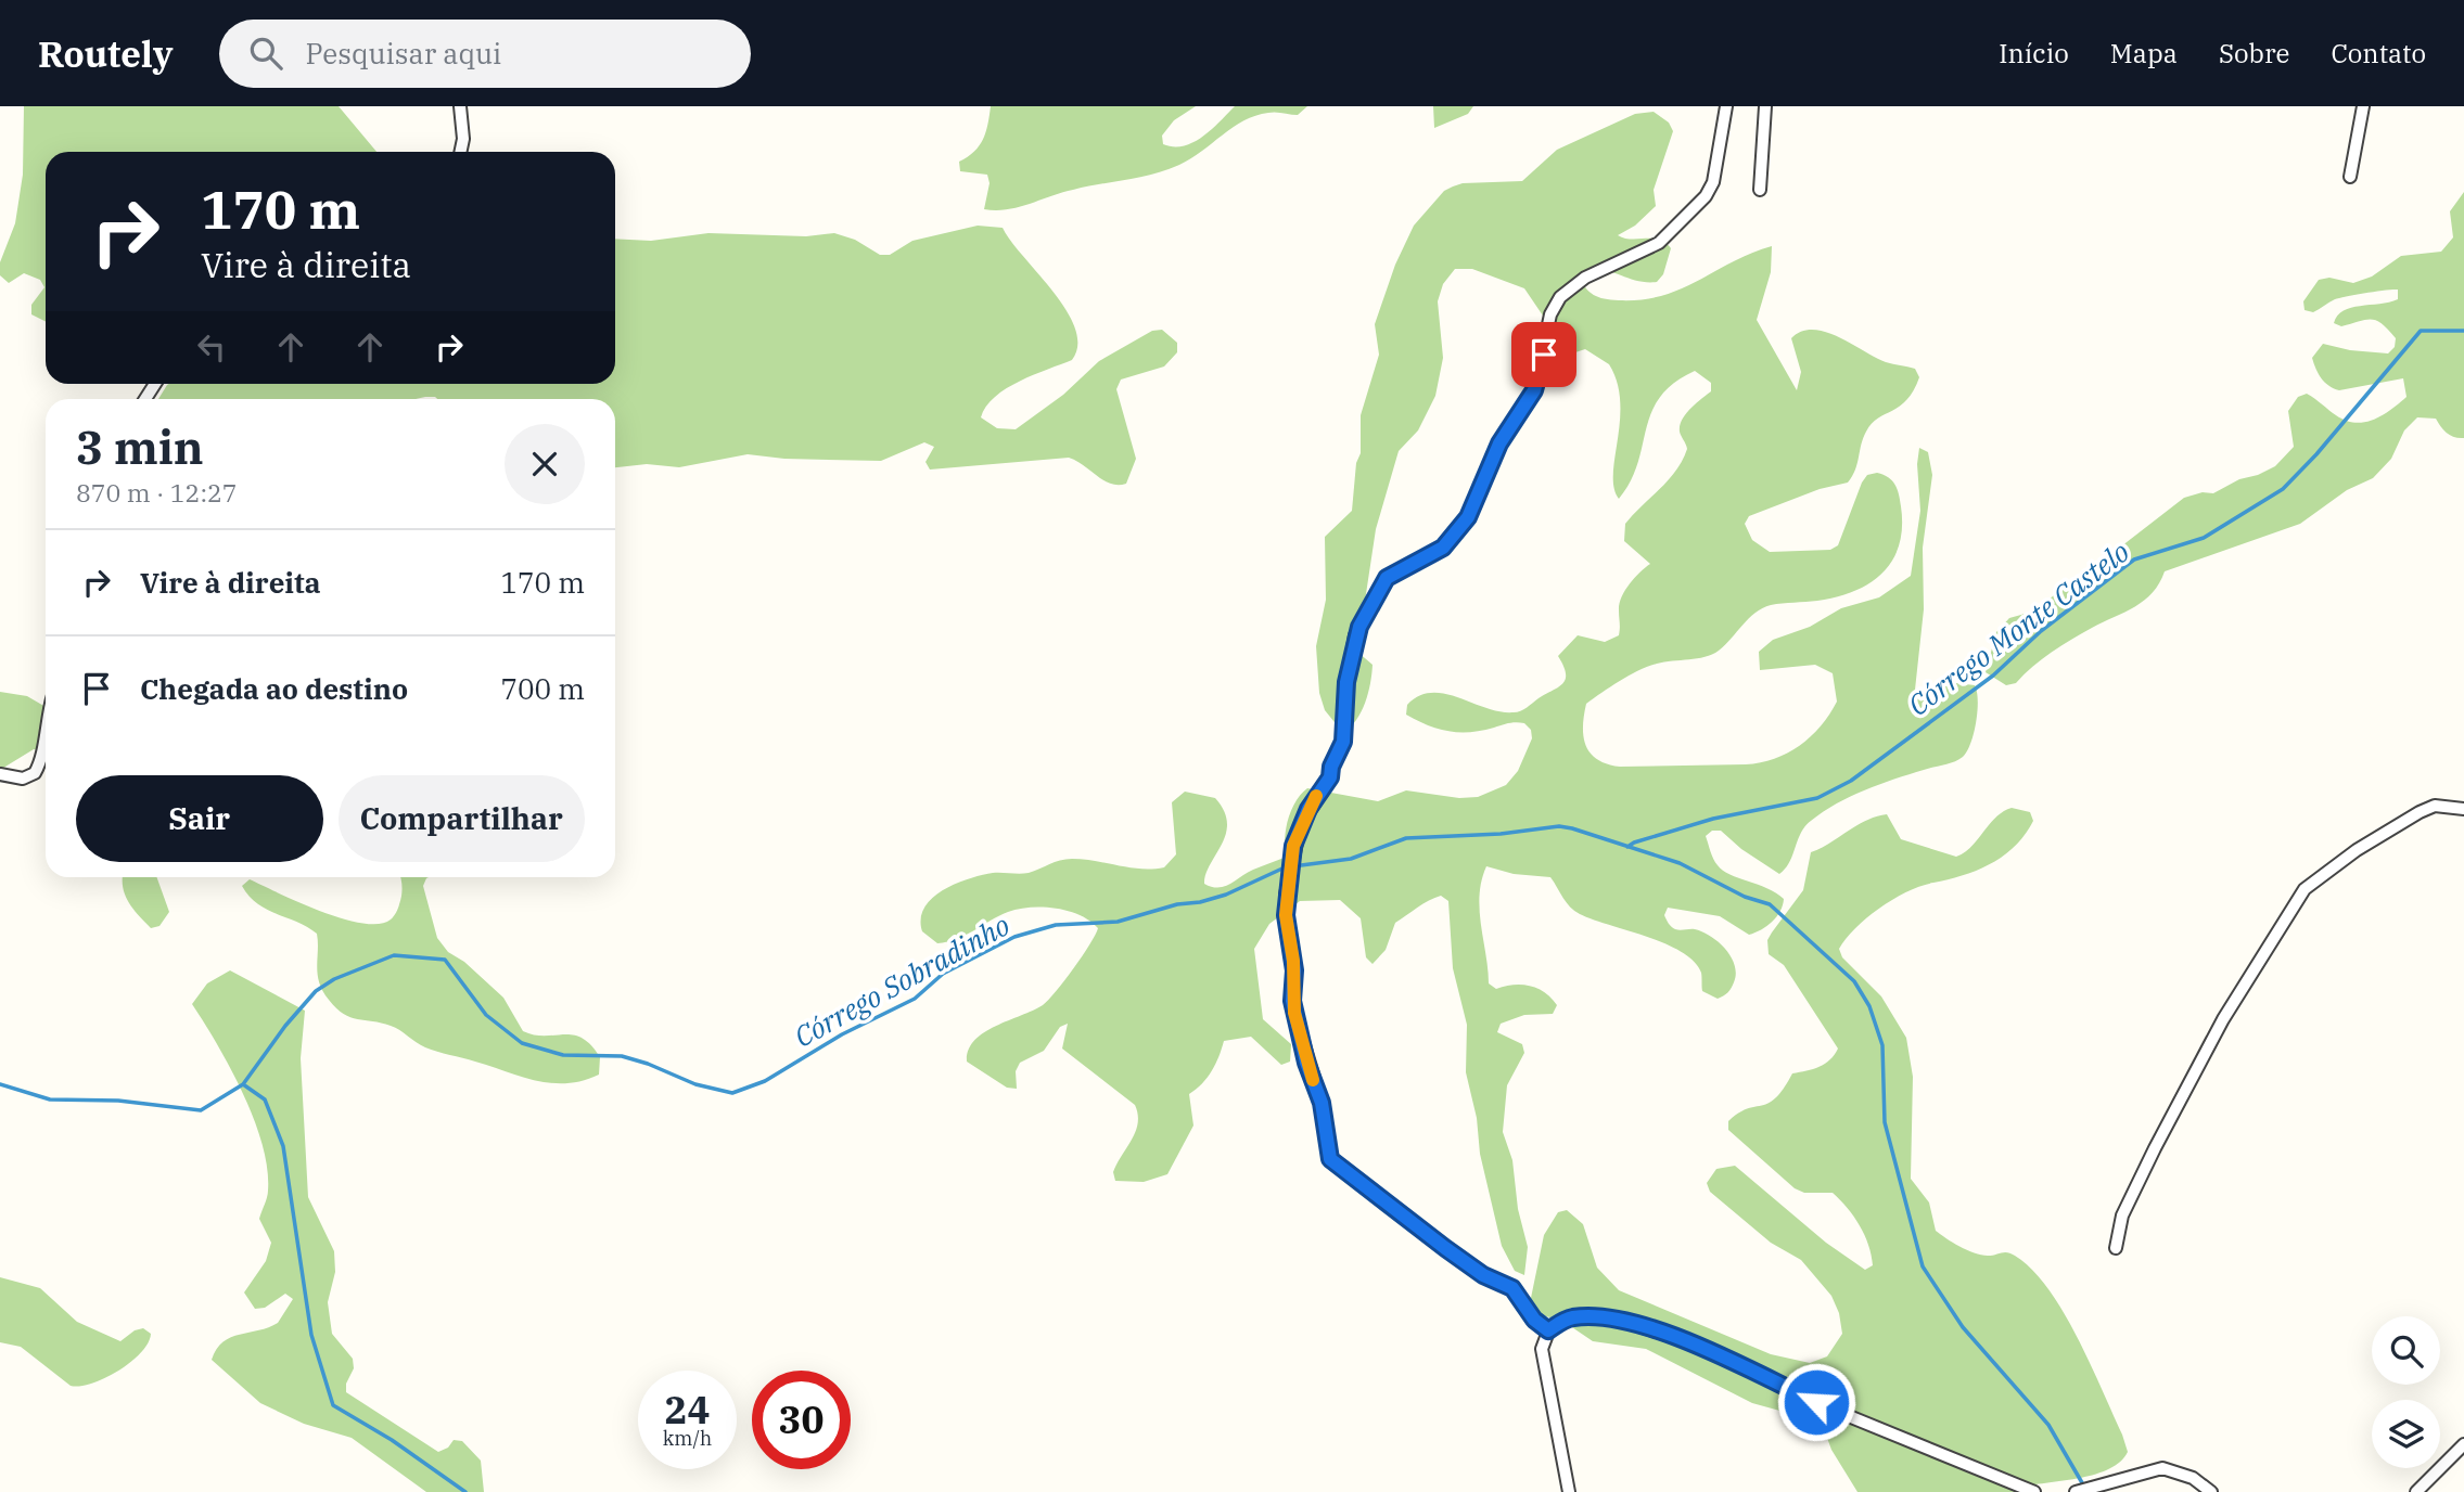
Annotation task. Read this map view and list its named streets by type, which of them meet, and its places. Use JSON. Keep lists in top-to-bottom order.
{
  "water": ["Córrego Monte Castelo", "Córrego Sobradinho"],
  "page": {
    "header": "Routely",
    "search": "Pesquisar aqui",
    "nav": [
      "Início",
      "Mapa",
      "Sobre",
      "Contato"
    ],
    "turn": ["170 m", "Vire à direita"],
    "heading": ["3 min", "870 m · 12:27"],
    "list": [
      {
        "name": "Vire à direita",
        "value": "170 m"
      },
      {
        "name": "Chegada ao destino",
        "value": "700 m"
      }
    ],
    "buttons": ["Sair", "Compartilhar"],
    "speed": "24 km/h",
    "limit": "30"
  }
}
